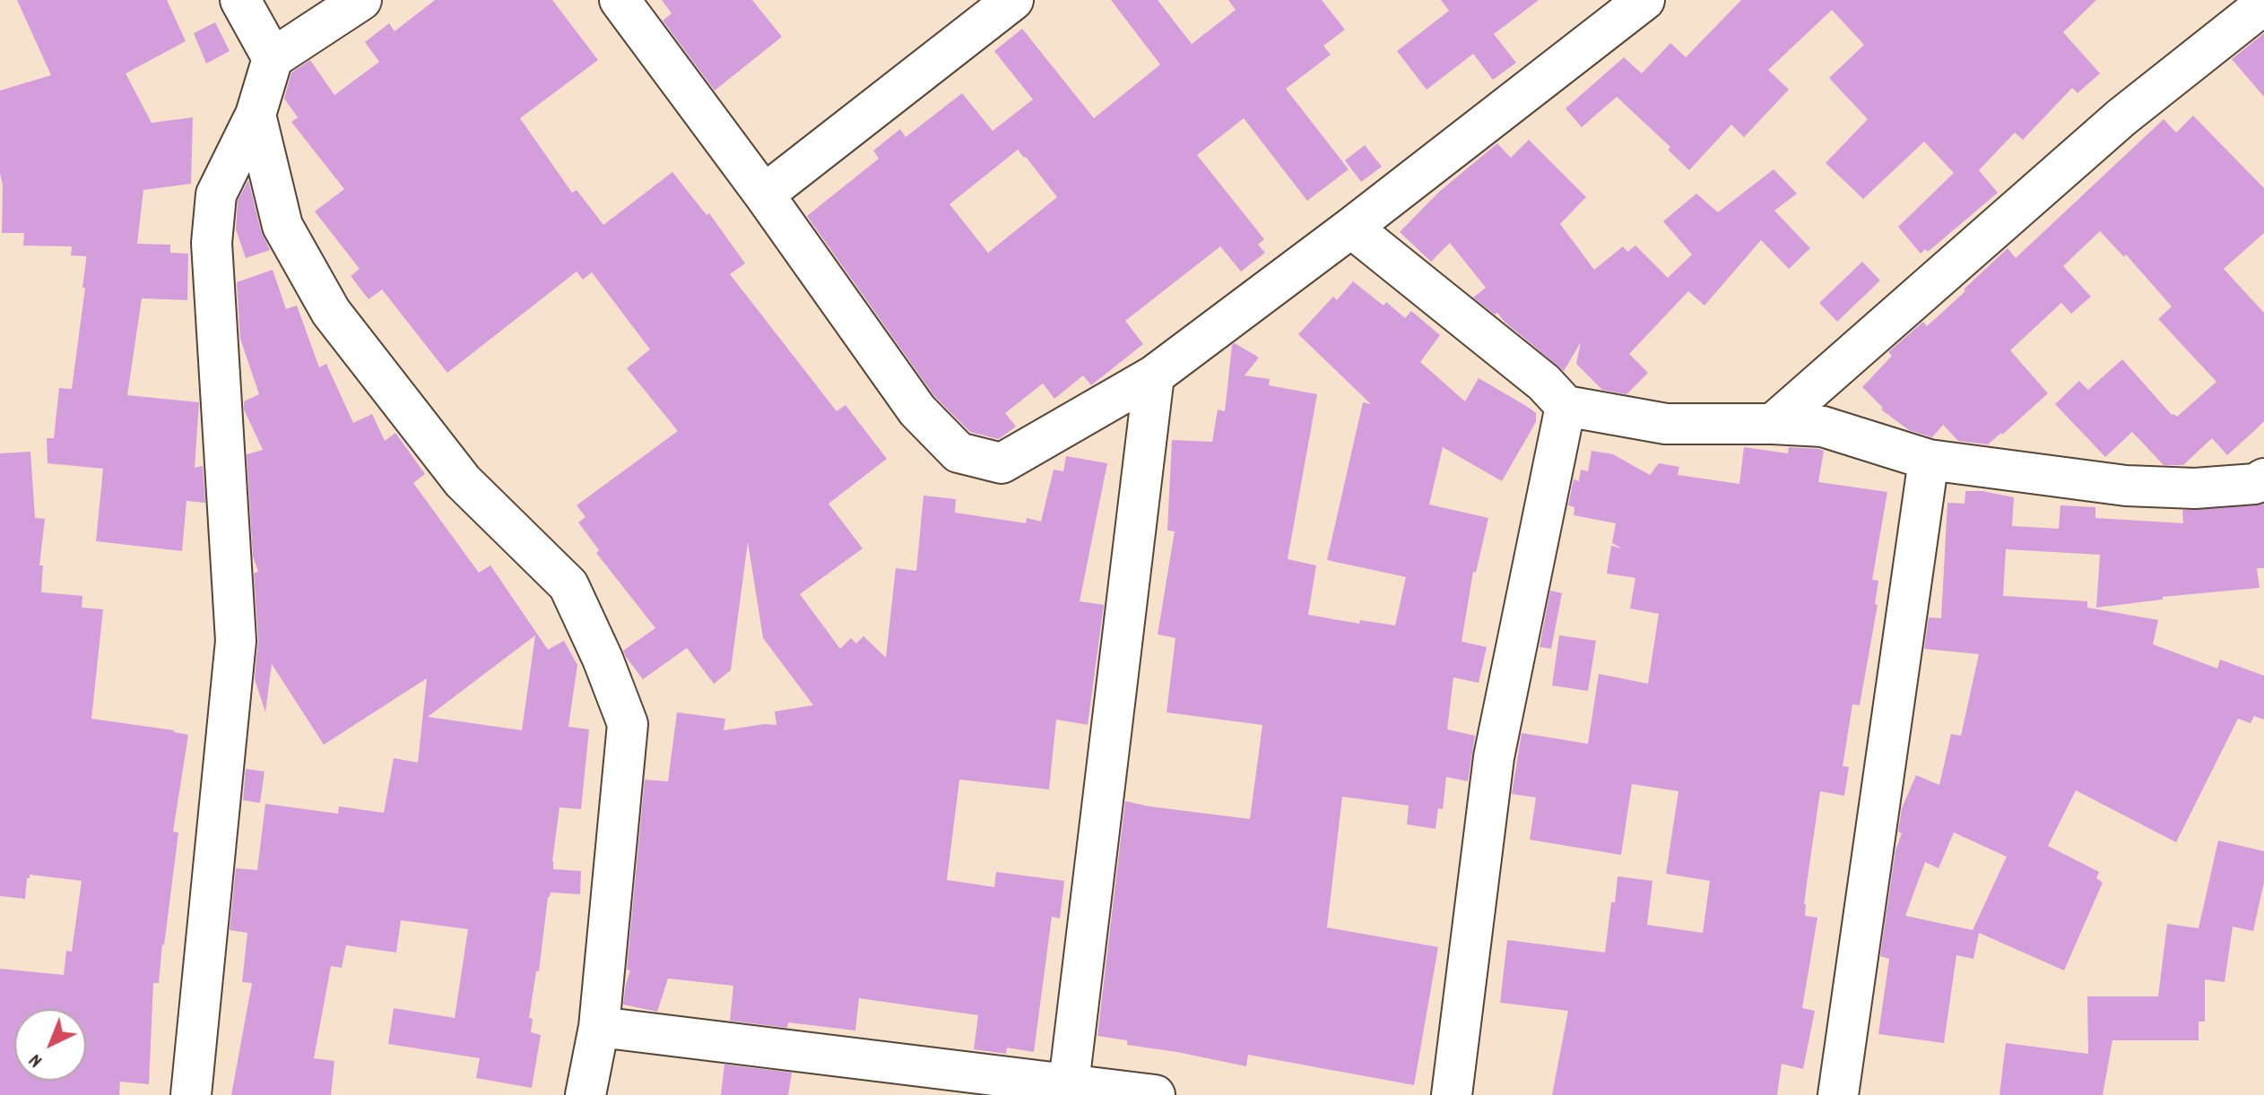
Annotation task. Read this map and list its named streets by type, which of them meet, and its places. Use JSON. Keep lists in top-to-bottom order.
{
  "north": "bottom left"
}
